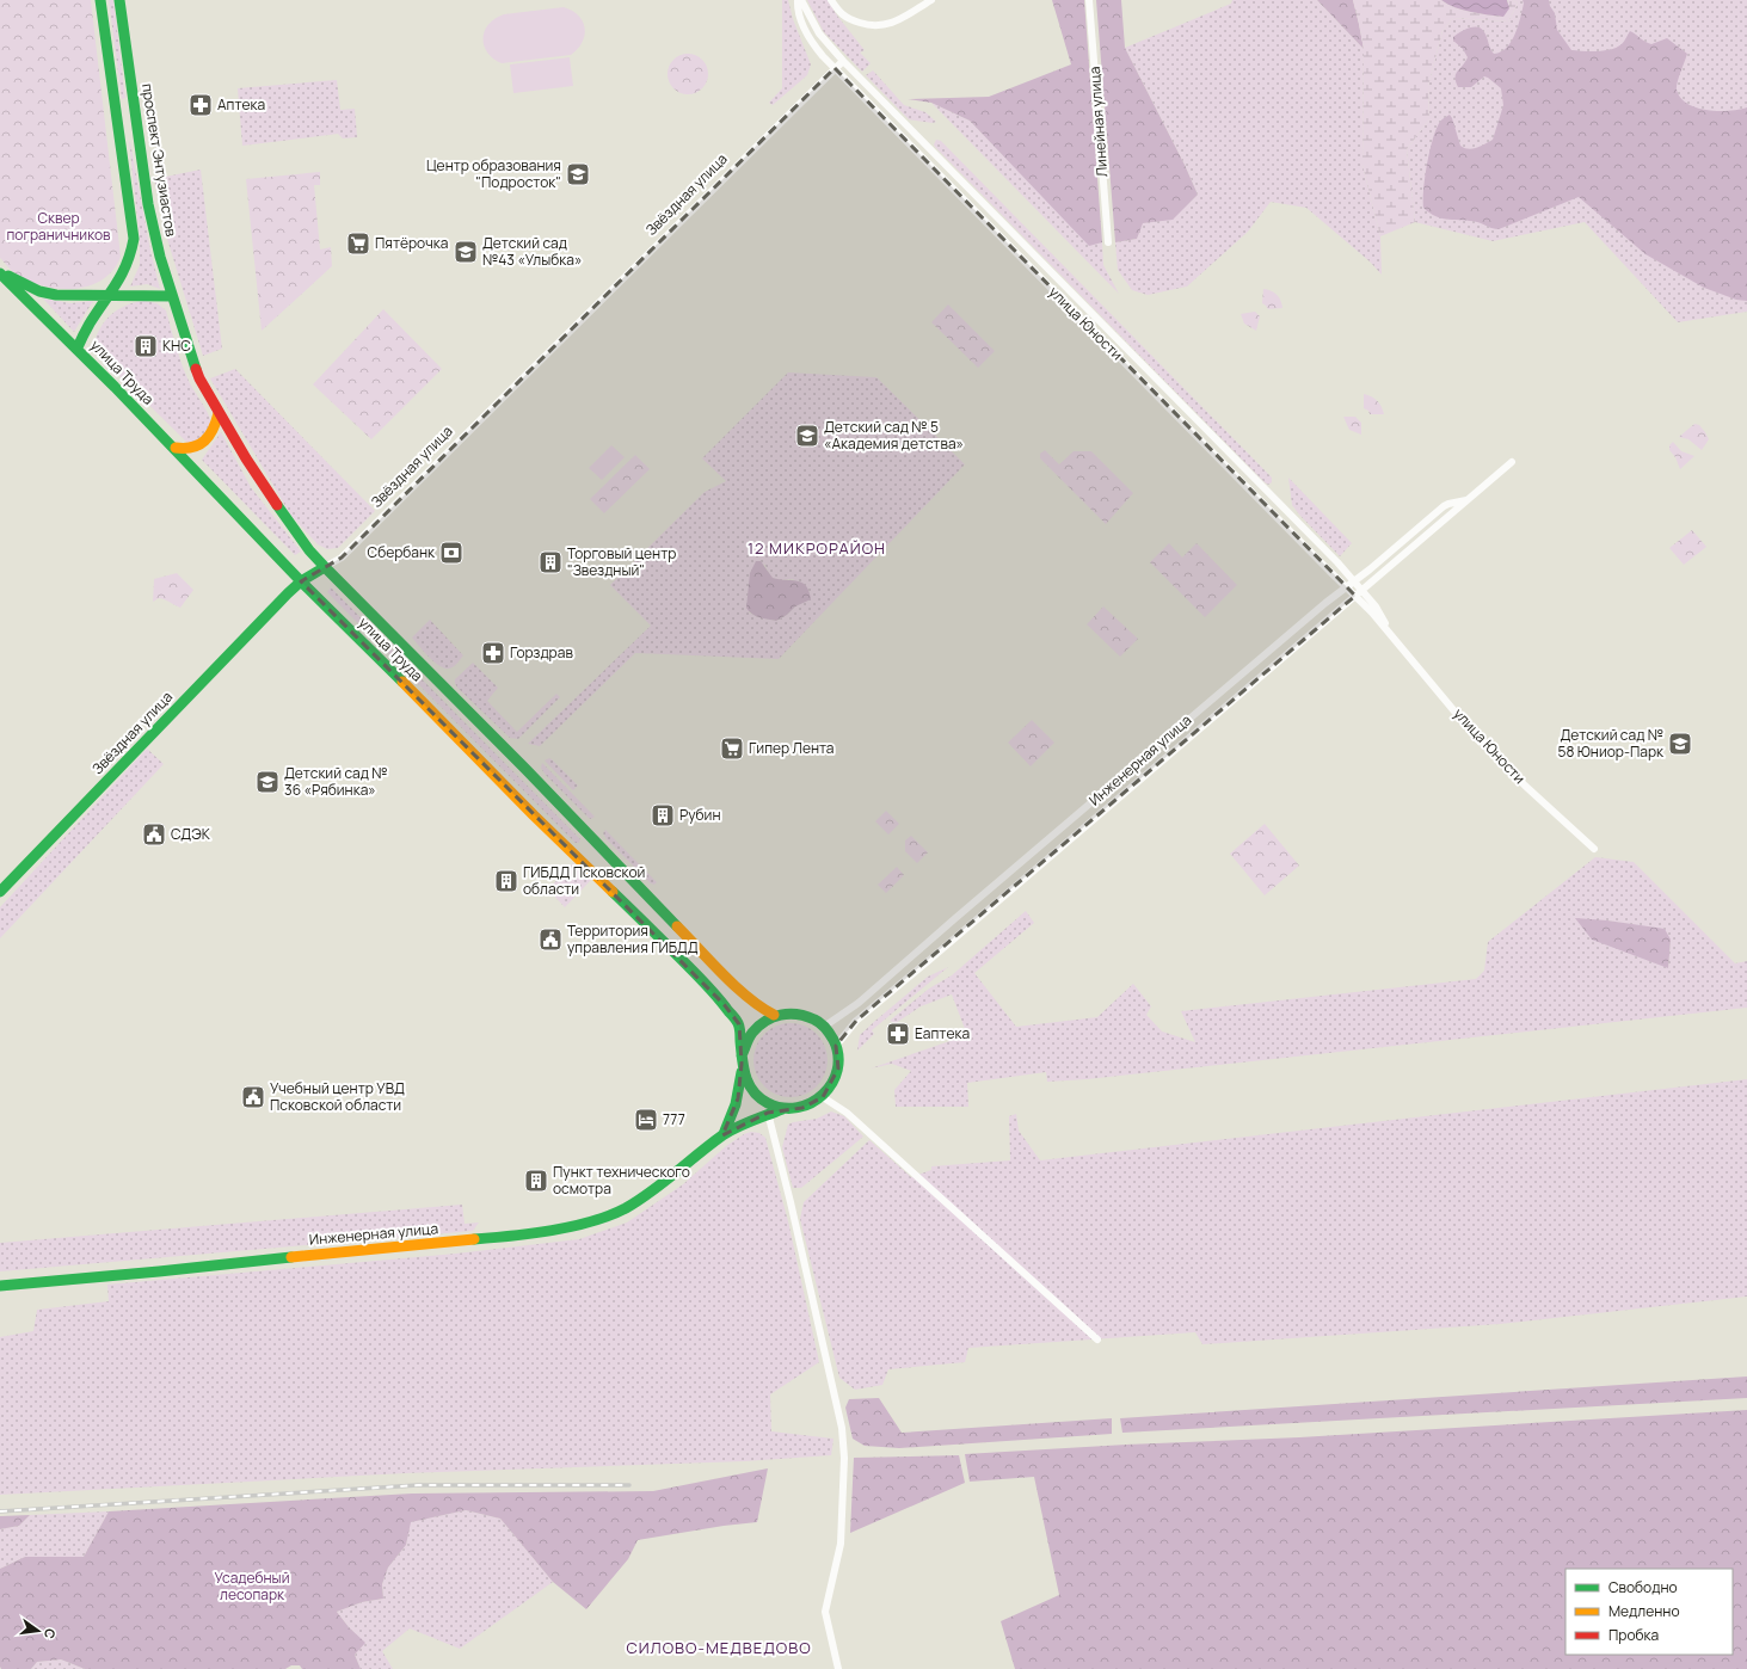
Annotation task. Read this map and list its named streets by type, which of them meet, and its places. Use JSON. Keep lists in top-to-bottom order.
{
  "streets": {
    "main road": [
      "проспект Энтузиастов",
      "Звёздная улица",
      "улица Труда",
      "Инженерная улица"
    ],
    "street": ["Линейная улица", "улица Юности"]
  },
  "crossings": [
    ["проспект Энтузиастов", "Звёздная улица"],
    ["проспект Энтузиастов", "улица Труда"],
    ["Звёздная улица", "улица Юности"],
    ["Звёздная улица", "улица Труда"],
    ["улица Юности", "Инженерная улица"],
    ["улица Труда", "Инженерная улица"]
  ],
  "districts": ["12 МИКРОРАЙОН", "СИЛОВО-МЕДВЕДОВО"],
  "parks": ["Сквер пограничников", "Усадебный лесопарк"],
  "places": {
    "pharmacy": ["Аптека", "Горздрав", "Еаптека"],
    "school or university": [
      "Центр образования \"Подросток\"",
      "Детский сад №43 «Улыбка»",
      "Детский сад № 5 «Академия детства»",
      "Детский сад № 58 Юниор-Парк",
      "Детский сад № 36 «Рябинка»"
    ],
    "supermarket": ["Пятёрочка", "Гипер Лента"],
    "building": [
      "КНС",
      "Торговый центр \"Звездный\"",
      "Рубин",
      "ГИБДД Псковской области",
      "Пункт технического осмотра"
    ],
    "bank": ["Сбербанк"],
    "public building": ["СДЭК", "Территория управления ГИБДД", "Учебный центр УВД Псковской области"],
    "hotel": ["777"]
  },
  "legend": ["Свободно", "Медленно", "Пробка"],
  "north": "right"
}
